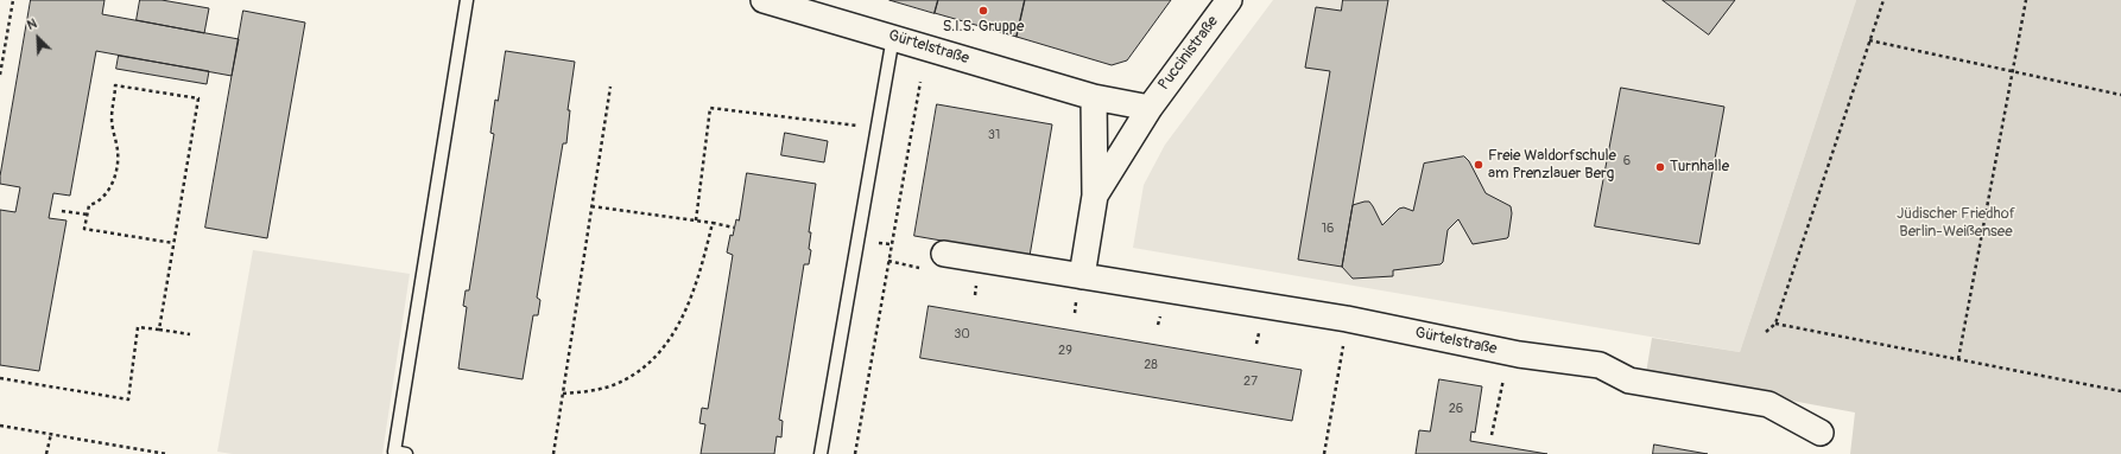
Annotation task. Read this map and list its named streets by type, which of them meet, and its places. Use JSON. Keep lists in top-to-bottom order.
{
  "streets": {
    "street": ["Gürtelstraße", "Puccinistraße"]
  },
  "crossings": [
    ["Gürtelstraße", "Puccinistraße"]
  ],
  "parks": ["Jüdischer Friedhof Berlin-Weißensee"],
  "places": ["S.I.S. Gruppe", "Freie Waldorfschule am Prenzlauer Berg", "Turnhalle"],
  "house_numbers": [
    "31",
    "6",
    "16",
    "30",
    "29",
    "28",
    "27",
    "26"
  ],
  "north": "top left"
}
